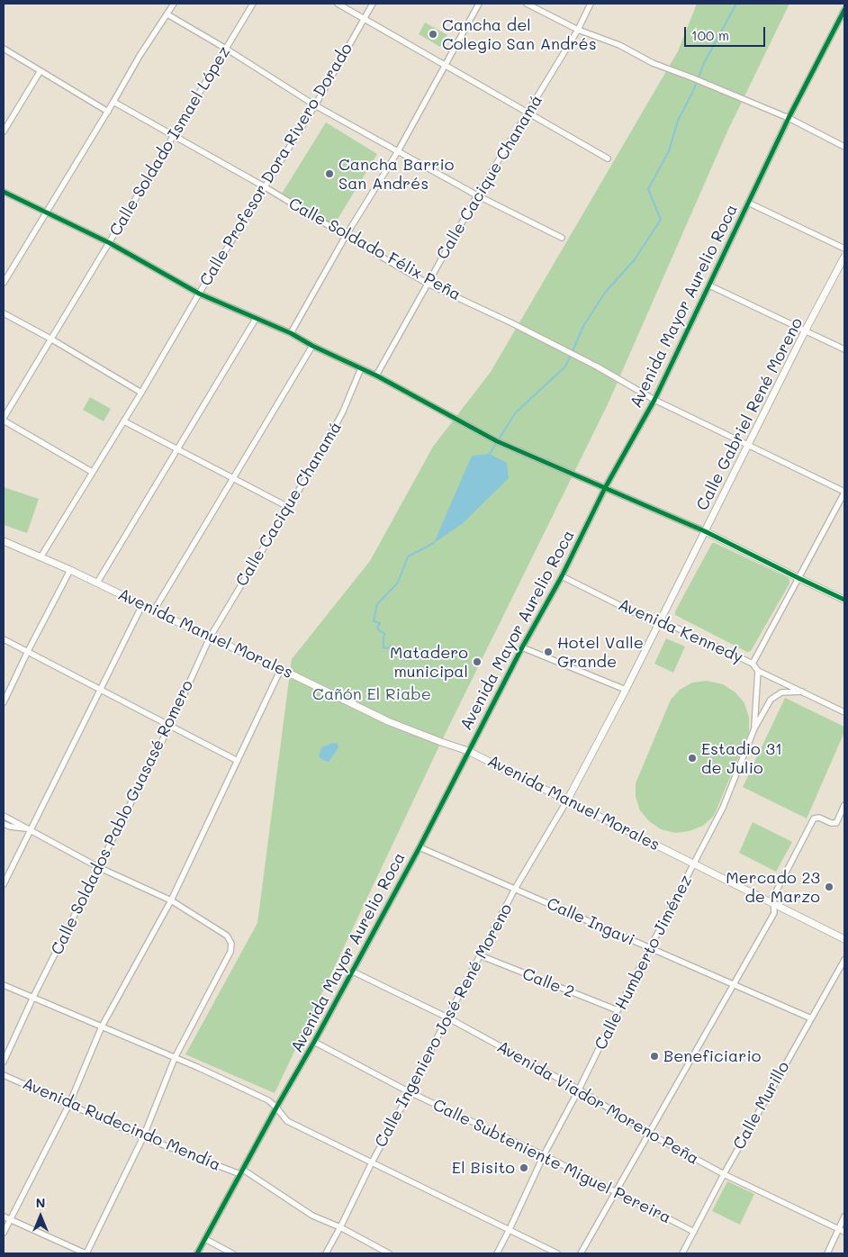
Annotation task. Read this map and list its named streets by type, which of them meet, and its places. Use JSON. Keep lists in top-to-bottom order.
{
  "streets": {
    "street": [
      "Calle Soldado Ismael López",
      "Calle Profesor Dora Rivero Dorado",
      "Calle Cacique Chanamá",
      "Calle Soldado Félix Peña",
      "Avenida Mayor Aurelio Roca",
      "Calle Gabriel René Moreno",
      "Avenida Kennedy",
      "Avenida Manuel Morales",
      "Calle Soldados Pablo Guasasé Romero",
      "Calle Ingavi",
      "Calle Humberto Jiménez",
      "Calle 2",
      "Calle Ingeniero José René Moreno",
      "Avenida Viador Moreno Peña",
      "Calle Murillo",
      "Avenida Rudecindo Mendía",
      "Calle Subteniente Miguel Pereira"
    ]
  },
  "crossings": [
    ["Calle Soldado Ismael López", "Calle Soldado Félix Peña"],
    ["Calle Profesor Dora Rivero Dorado", "Calle Soldado Félix Peña"],
    ["Calle Profesor Dora Rivero Dorado", "Avenida Manuel Morales"],
    ["Calle Cacique Chanamá", "Calle Soldado Félix Peña"],
    ["Calle Cacique Chanamá", "Avenida Manuel Morales"],
    ["Calle Cacique Chanamá", "Calle Soldados Pablo Guasasé Romero"],
    ["Calle Soldado Félix Peña", "Avenida Mayor Aurelio Roca"],
    ["Calle Soldado Félix Peña", "Calle Gabriel René Moreno"],
    ["Avenida Mayor Aurelio Roca", "Avenida Kennedy"],
    ["Avenida Mayor Aurelio Roca", "Avenida Manuel Morales"],
    ["Avenida Mayor Aurelio Roca", "Calle Ingavi"],
    ["Avenida Mayor Aurelio Roca", "Avenida Viador Moreno Peña"],
    ["Avenida Mayor Aurelio Roca", "Avenida Rudecindo Mendía"],
    ["Avenida Mayor Aurelio Roca", "Calle Subteniente Miguel Pereira"],
    ["Calle Gabriel René Moreno", "Avenida Kennedy"],
    ["Calle Gabriel René Moreno", "Avenida Manuel Morales"],
    ["Calle Gabriel René Moreno", "Calle Ingeniero José René Moreno"],
    ["Avenida Kennedy", "Calle Humberto Jiménez"],
    ["Avenida Manuel Morales", "Calle Soldados Pablo Guasasé Romero"],
    ["Avenida Manuel Morales", "Calle Humberto Jiménez"],
    ["Avenida Manuel Morales", "Calle Ingeniero José René Moreno"],
    ["Calle Ingavi", "Calle Humberto Jiménez"],
    ["Calle Ingavi", "Calle Ingeniero José René Moreno"],
    ["Calle Ingavi", "Calle Murillo"],
    ["Calle Humberto Jiménez", "Calle 2"],
    ["Calle Humberto Jiménez", "Avenida Viador Moreno Peña"],
    ["Calle Humberto Jiménez", "Calle Subteniente Miguel Pereira"],
    ["Calle 2", "Calle Ingeniero José René Moreno"],
    ["Calle Ingeniero José René Moreno", "Avenida Viador Moreno Peña"],
    ["Calle Ingeniero José René Moreno", "Avenida Rudecindo Mendía"],
    ["Calle Ingeniero José René Moreno", "Calle Subteniente Miguel Pereira"],
    ["Avenida Viador Moreno Peña", "Calle Murillo"],
    ["Calle Murillo", "Calle Subteniente Miguel Pereira"]
  ],
  "parks": ["Cañón El Riabe"],
  "places": [
    "Cancha del Colegio San Andrés",
    "Cancha Barrio San Andrés",
    "Hotel Valle Grande",
    "Matadero municipal",
    "Estadio 31 de Julio",
    "Mercado 23 de Marzo",
    "Beneficiario",
    "El Bisito"
  ],
  "scale_bar": "100 m",
  "north": "top"
}
